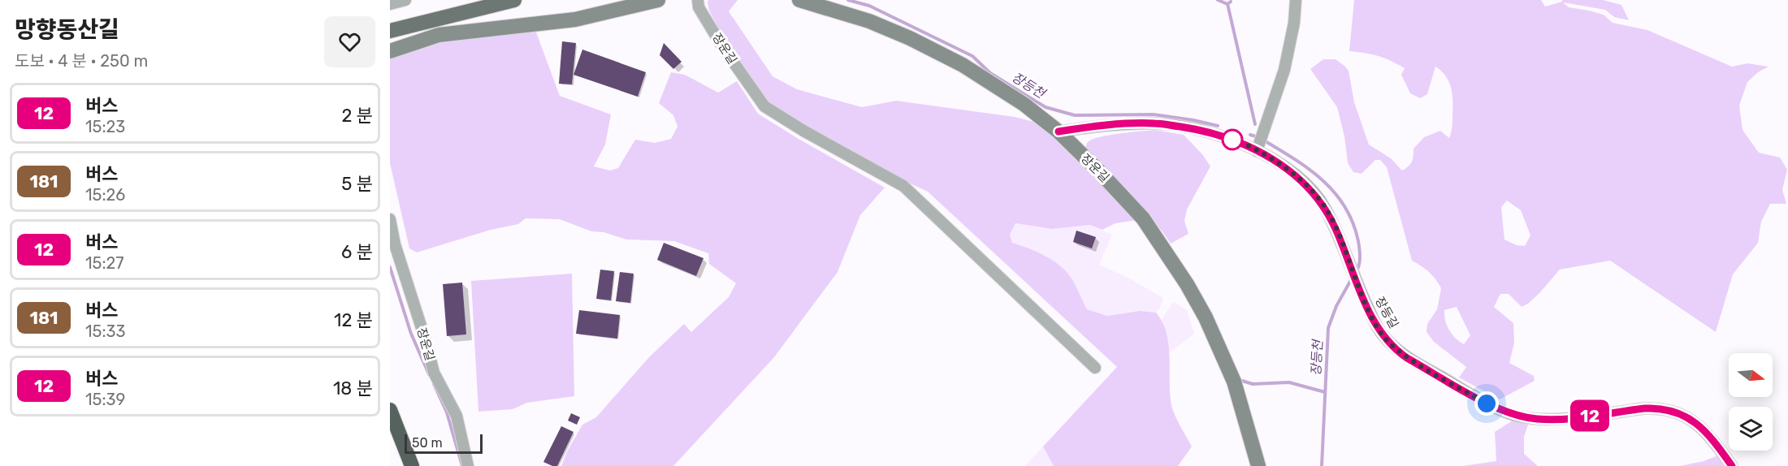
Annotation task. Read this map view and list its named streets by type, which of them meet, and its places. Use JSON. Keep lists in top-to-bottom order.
{
  "streets": {
    "street": ["장운길", "장등길"]
  },
  "crossings": [
    ["장운길", "장등길"]
  ],
  "water": ["장등천"],
  "lines": ["bus line 12"],
  "scale_bar": "50 m",
  "north": "right",
  "page": {
    "heading": ["망향동산길", "도보 · 4 분 · 250 m"],
    "on_map": "12",
    "list": [
      {
        "mark": "12",
        "name": "버스",
        "note": "15:23",
        "value": "2 분"
      },
      {
        "mark": "181",
        "name": "버스",
        "note": "15:26",
        "value": "5 분"
      },
      {
        "mark": "12",
        "name": "버스",
        "note": "15:27",
        "value": "6 분"
      },
      {
        "mark": "181",
        "name": "버스",
        "note": "15:33",
        "value": "12 분"
      },
      {
        "mark": "12",
        "name": "버스",
        "note": "15:39",
        "value": "18 분"
      }
    ],
    "scale": "50 m"
  }
}
